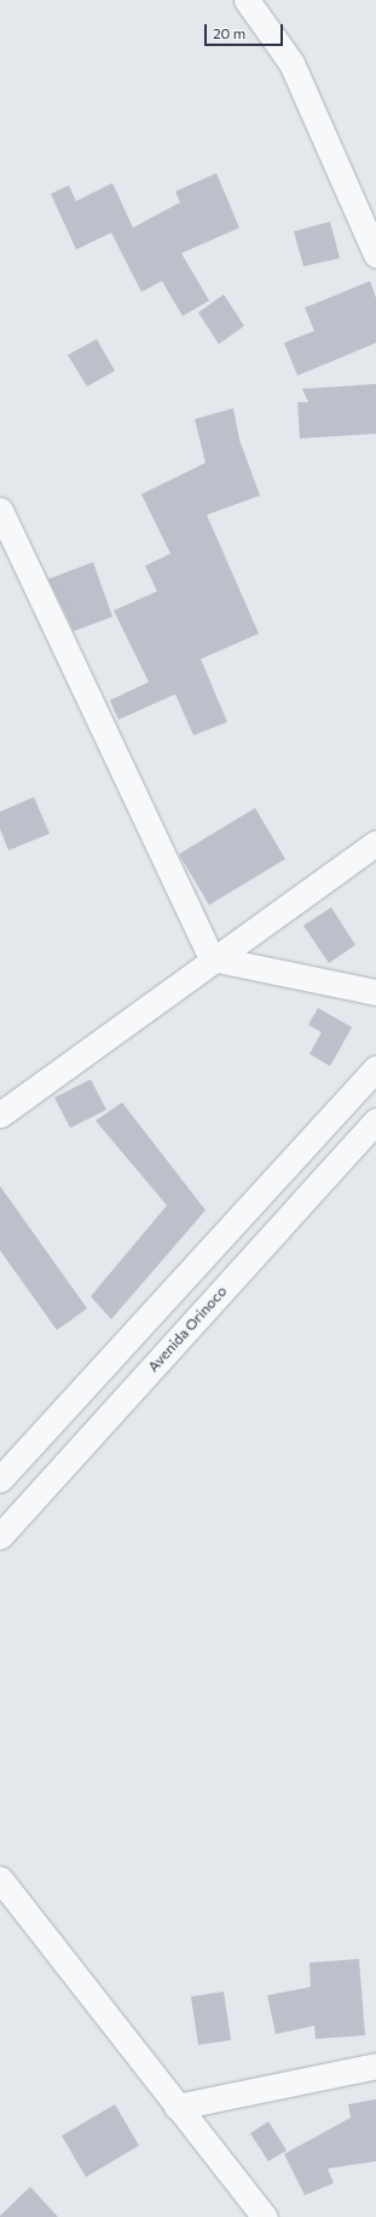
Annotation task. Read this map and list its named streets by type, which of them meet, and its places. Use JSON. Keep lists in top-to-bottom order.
{
  "streets": {
    "street": ["Avenida Orinoco"]
  },
  "scale_bar": "20 m"
}
